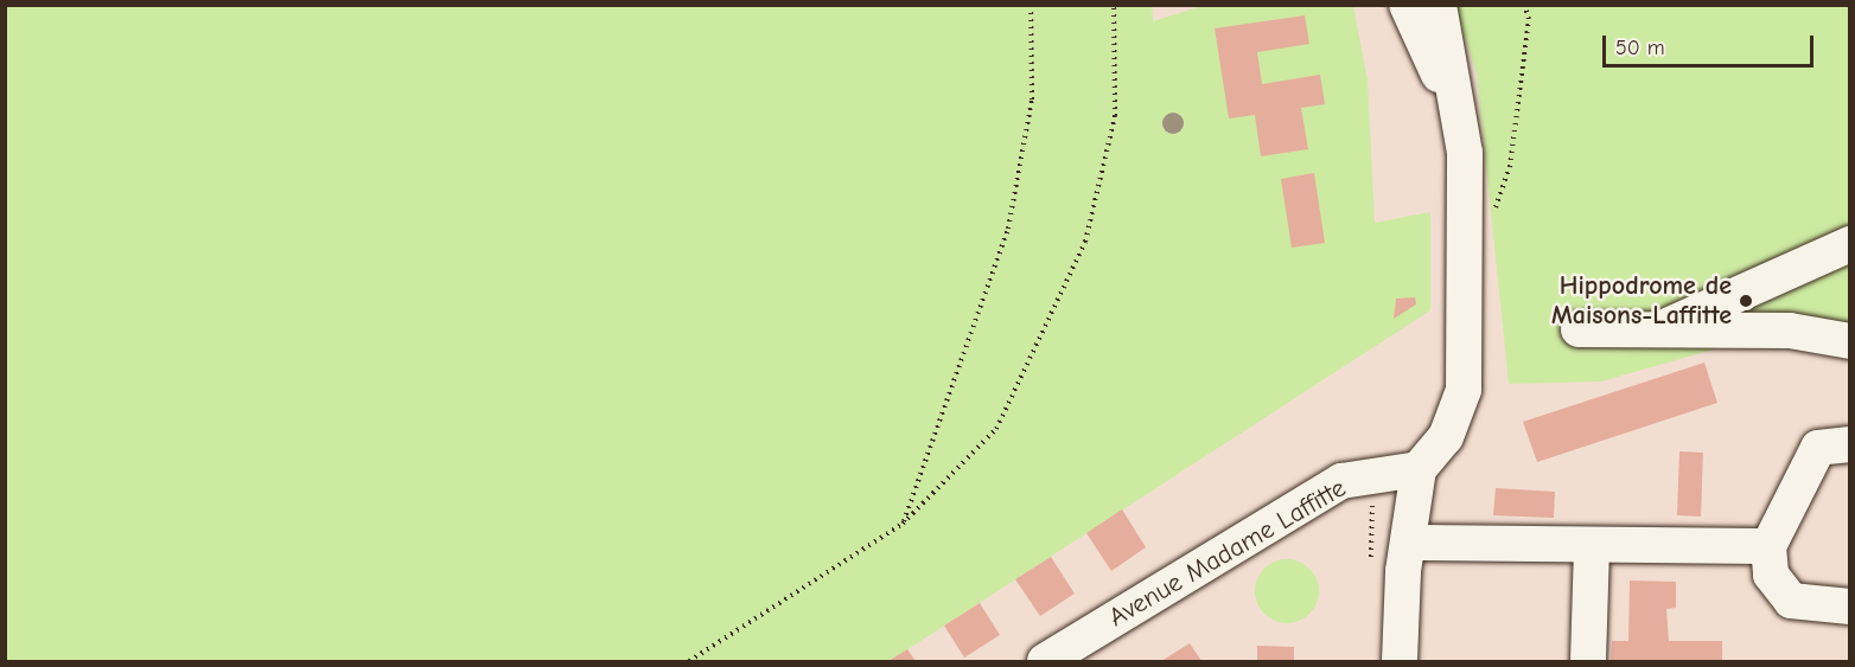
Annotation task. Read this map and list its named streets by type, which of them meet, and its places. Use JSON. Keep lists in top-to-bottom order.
{
  "streets": {
    "street": ["Avenue Madame Laffitte"]
  },
  "places": ["Hippodrome de Maisons-Laffitte"],
  "scale_bar": "50 m"
}
